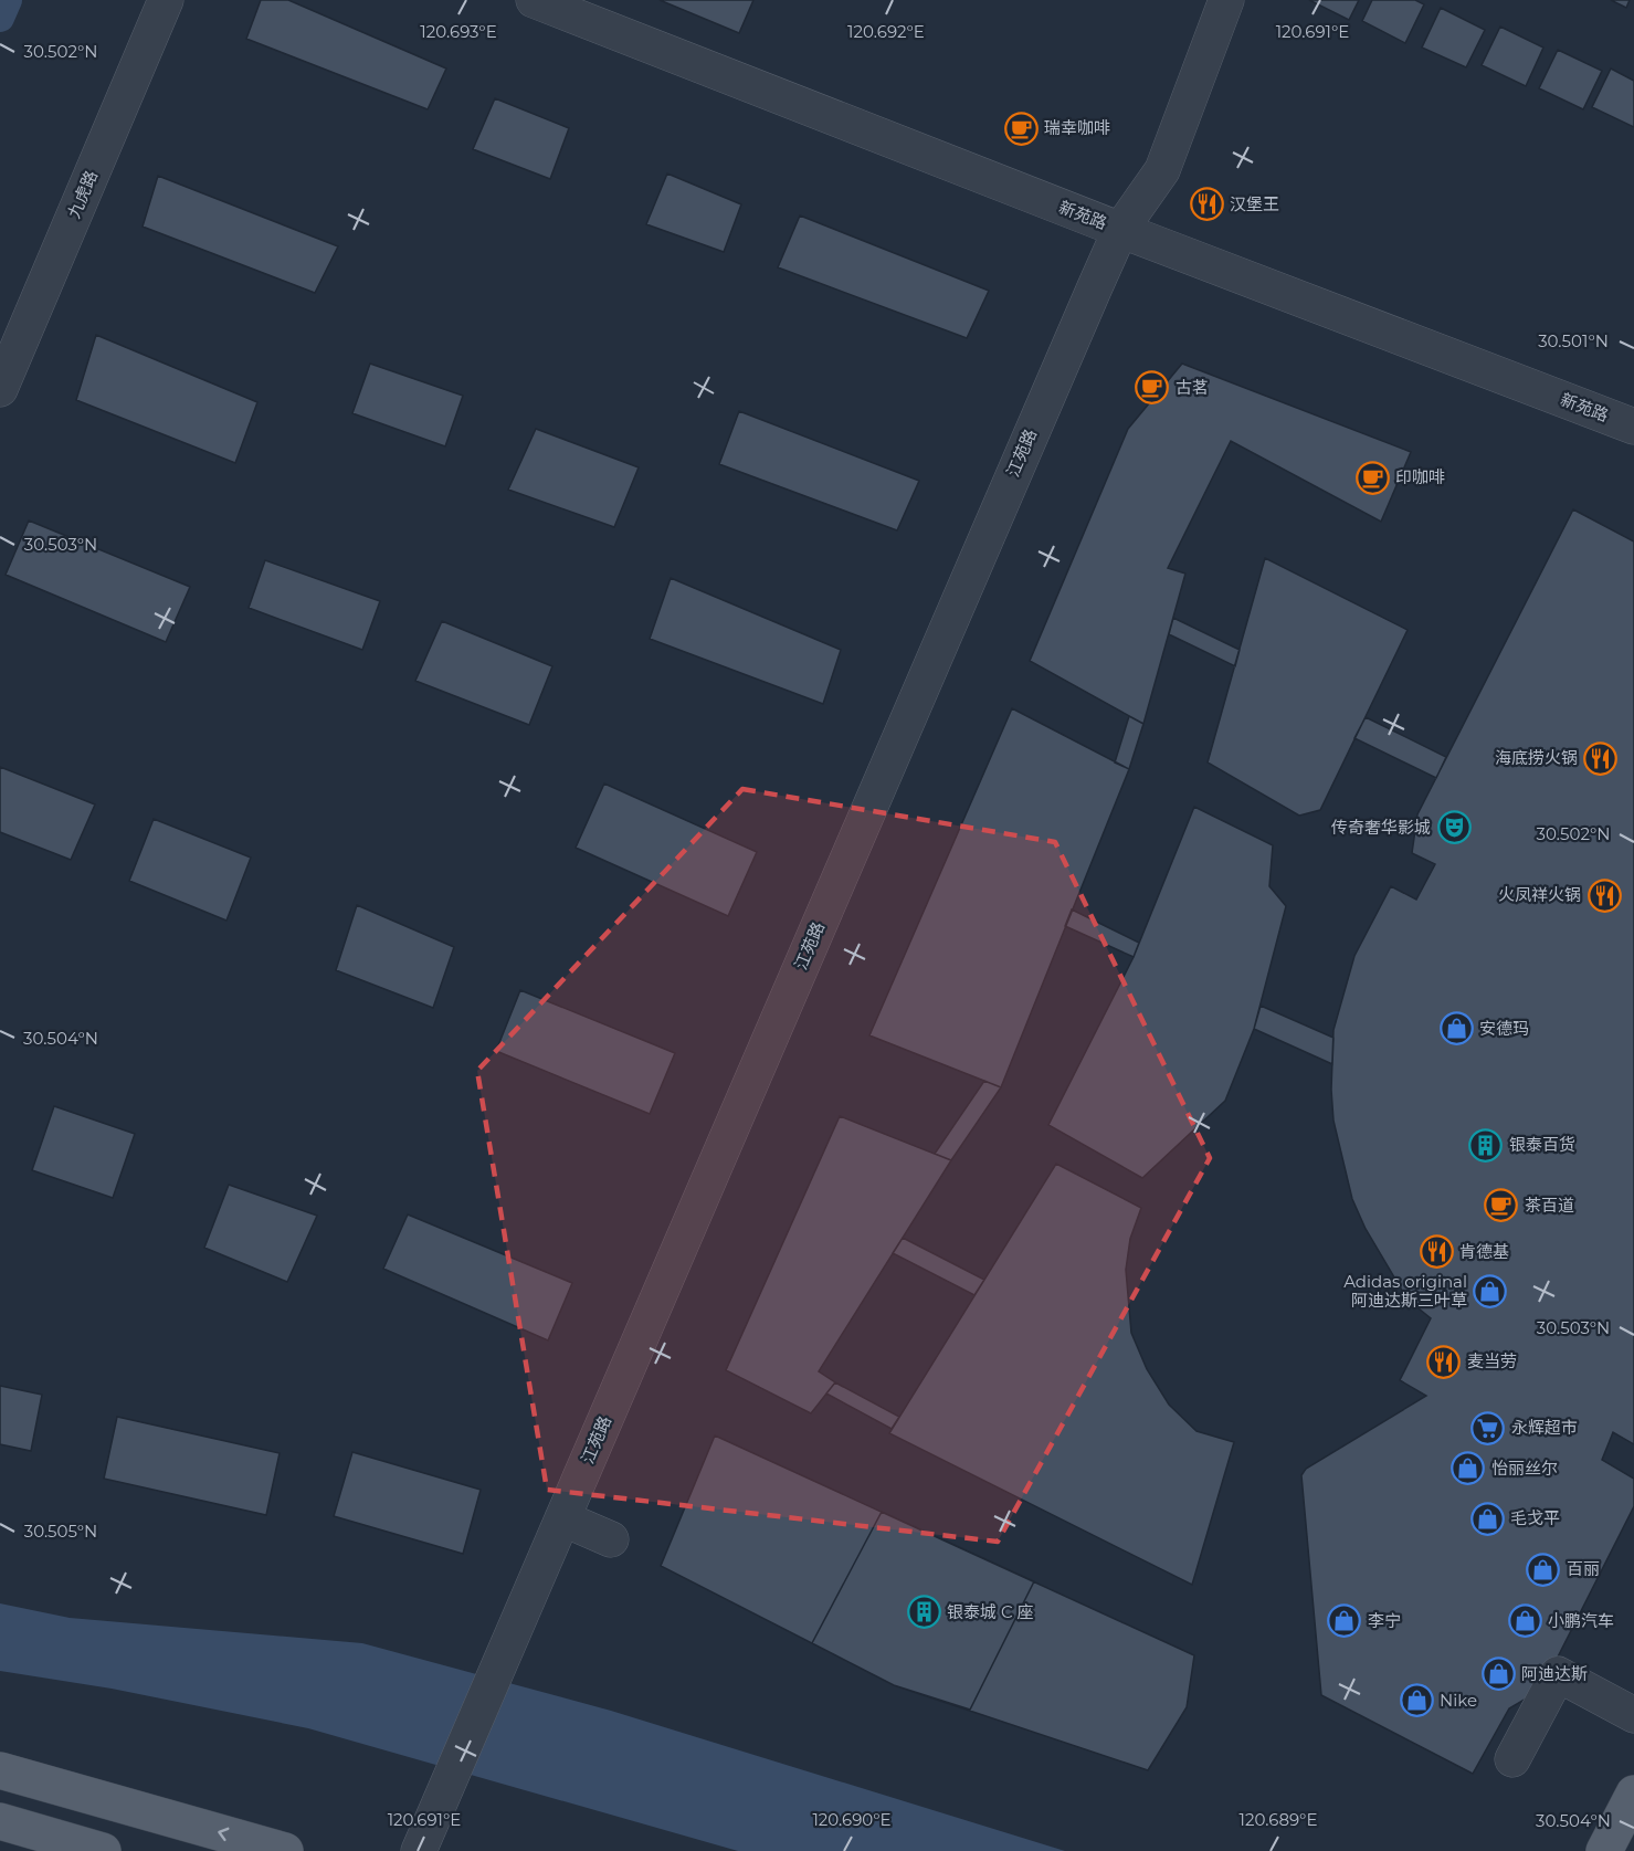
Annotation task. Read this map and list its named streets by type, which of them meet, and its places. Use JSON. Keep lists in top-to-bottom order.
{
  "streets": {
    "street": ["九虎路", "新苑路", "江苑路"]
  },
  "crossings": [
    ["新苑路", "江苑路"]
  ],
  "places": {
    "cafe": [
      "瑞幸咖啡",
      "古茗",
      "印咖啡",
      "茶百道"
    ],
    "restaurant": [
      "汉堡王",
      "海底捞火锅",
      "火凤祥火锅",
      "肯德基",
      "麦当劳"
    ],
    "theatre": ["传奇奢华影城"],
    "shop": [
      "安德玛",
      "Adidas original 阿迪达斯三叶草",
      "怡丽丝尔",
      "毛戈平",
      "百丽",
      "李宁",
      "小鹏汽车",
      "阿迪达斯",
      "Nike"
    ],
    "building": ["银泰百货", "银泰城 C 座"],
    "supermarket": ["永辉超市"]
  },
  "coordinates": [
    "120.692°E",
    "120.693°E",
    "120.691°E",
    "30.502°N",
    "30.501°N",
    "30.503°N",
    "30.504°N",
    "30.505°N",
    "120.690°E",
    "120.689°E"
  ]
}
